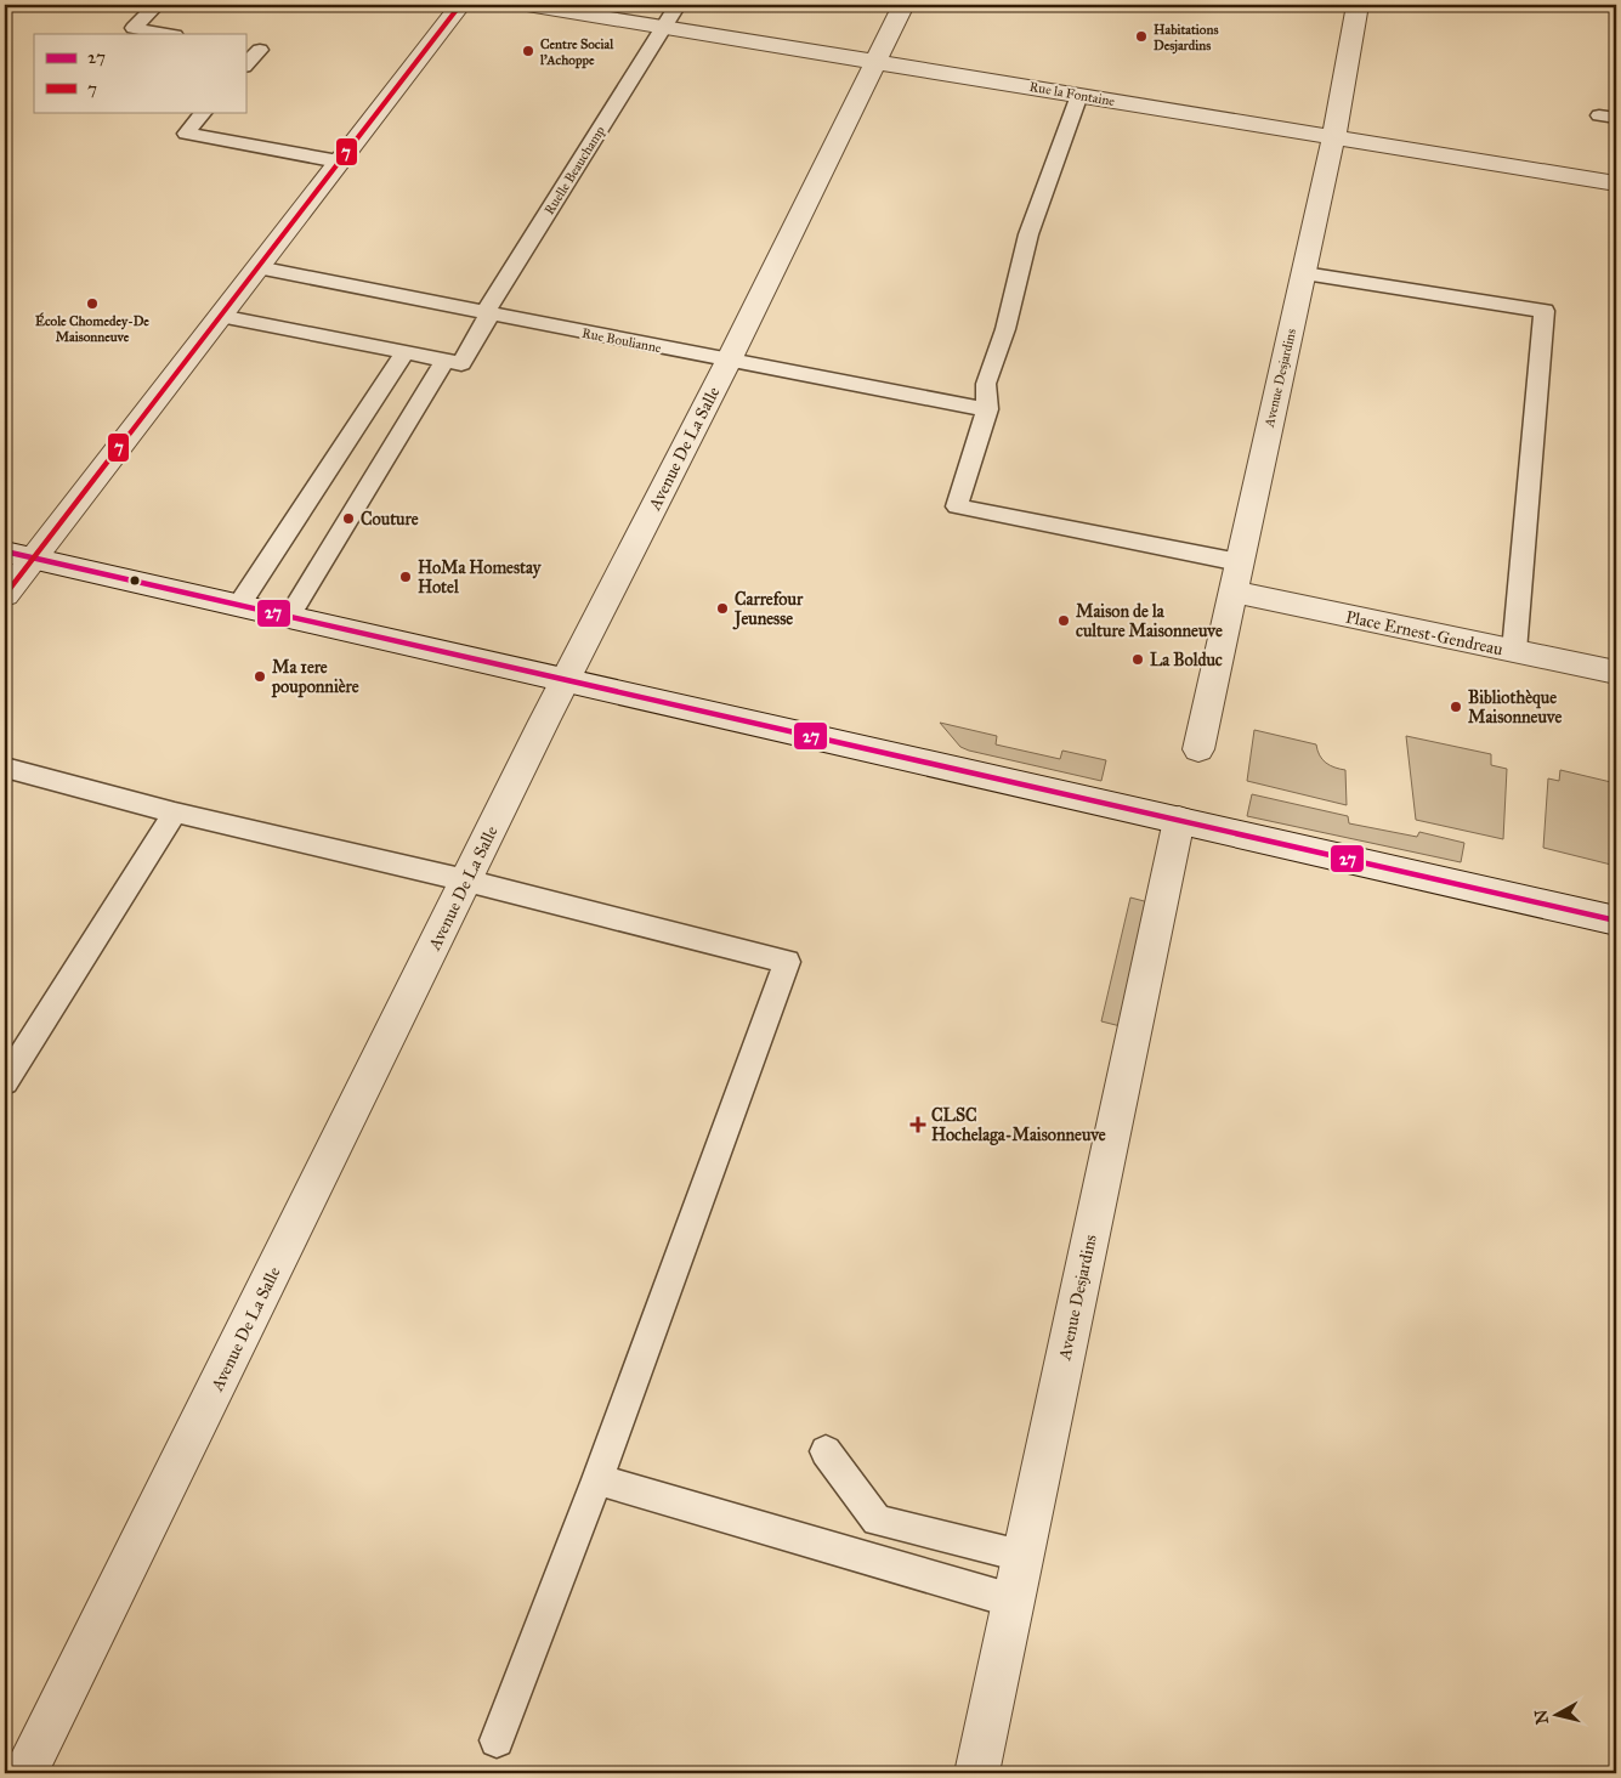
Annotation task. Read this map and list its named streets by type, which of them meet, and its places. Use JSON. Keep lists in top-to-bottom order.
{
  "streets": {
    "street": [
      "Rue la Fontaine",
      "Avenue Desjardins",
      "Avenue De La Salle",
      "Place Ernest-Gendreau"
    ],
    "lane": ["Ruelle Beauchamp", "Rue Boulianne"]
  },
  "crossings": [
    ["Rue la Fontaine", "Ruelle Beauchamp"],
    ["Rue la Fontaine", "Avenue Desjardins"],
    ["Rue la Fontaine", "Avenue De La Salle"],
    ["Ruelle Beauchamp", "Rue Boulianne"],
    ["Rue Boulianne", "Avenue De La Salle"],
    ["Avenue Desjardins", "Place Ernest-Gendreau"]
  ],
  "places": {
    "other": [
      "Habitations Desjardins",
      "Centre Social l'Achoppe",
      "École Chomedey-De Maisonneuve",
      "Couture",
      "HoMa Homestay Hotel",
      "Carrefour Jeunesse",
      "Maison de la culture Maisonneuve",
      "La Bolduc",
      "Ma 1ere pouponnière",
      "Bibliothèque Maisonneuve"
    ],
    "health": ["CLSC Hochelaga-Maisonneuve"]
  },
  "lines": ["transit line 7", "transit line 27"],
  "legend": ["27", "7"],
  "north": "left"
}
